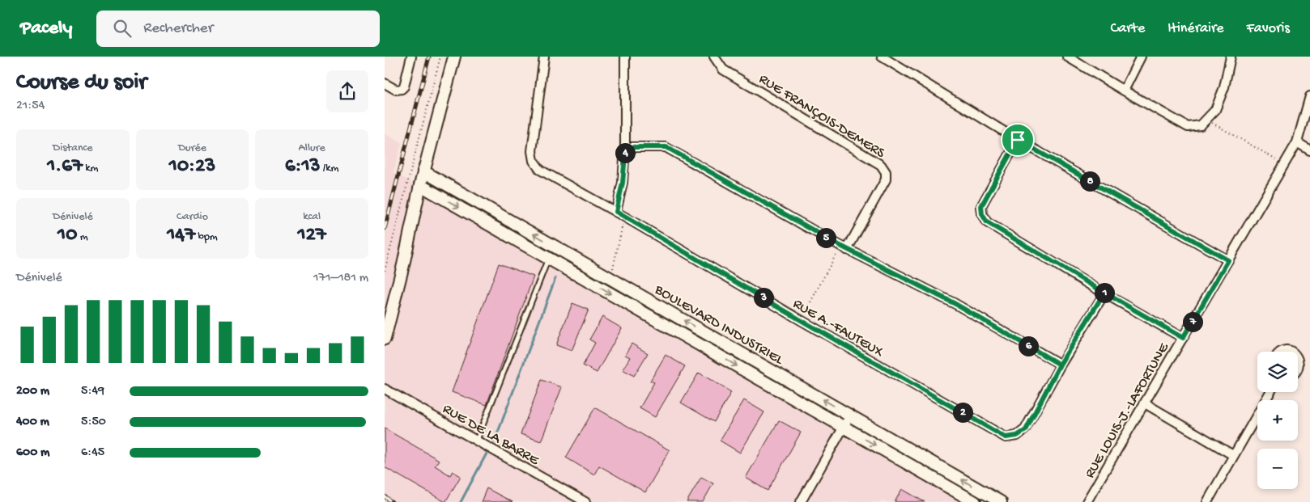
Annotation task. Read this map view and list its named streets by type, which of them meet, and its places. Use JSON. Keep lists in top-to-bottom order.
{
  "streets": {
    "street": [
      "RUE FRANÇOIS-DEMERS",
      "BOULEVARD INDUSTRIEL",
      "RUE A.-FAUTEUX",
      "RUE LOUIS-J.-LAFORTUNE",
      "RUE DE LA BARRE"
    ]
  },
  "page": {
    "header": "Pacely",
    "search": "Rechercher",
    "nav": ["Carte", "Itinéraire", "Favoris"],
    "heading": ["Course du soir", "21:54"],
    "stats": [
      ["Distance", "1.67 km"],
      ["Durée", "10:23"],
      ["Allure", "6:13 /km"],
      ["Dénivelé", "10 m"],
      ["Cardio", "147 bpm"],
      ["kcal", "127"]
    ],
    "pins": [
      "4",
      "8",
      "5",
      "1",
      "3",
      "7",
      "6",
      "2"
    ],
    "chart": ["Dénivelé", "171–181 m"],
    "map_buttons": ["+", "−"],
    "list": [
      {
        "name": "200 m",
        "note": "5:49"
      },
      {
        "name": "400 m",
        "note": "5:50"
      },
      {
        "name": "600 m",
        "note": "6:45"
      }
    ]
  }
}
